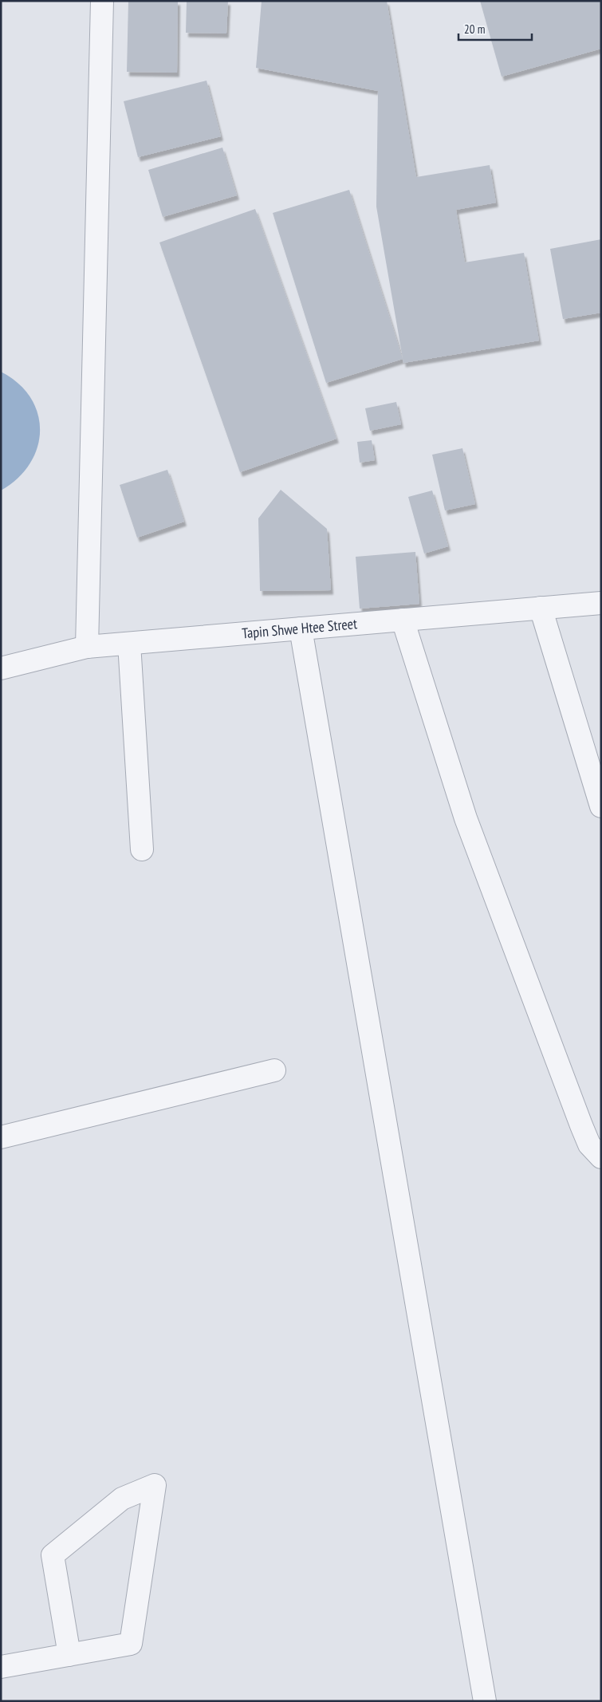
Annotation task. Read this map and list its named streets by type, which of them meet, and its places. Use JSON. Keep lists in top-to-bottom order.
{
  "streets": {
    "street": ["Tapin Shwe Htee Street"]
  },
  "scale_bar": "20 m"
}
